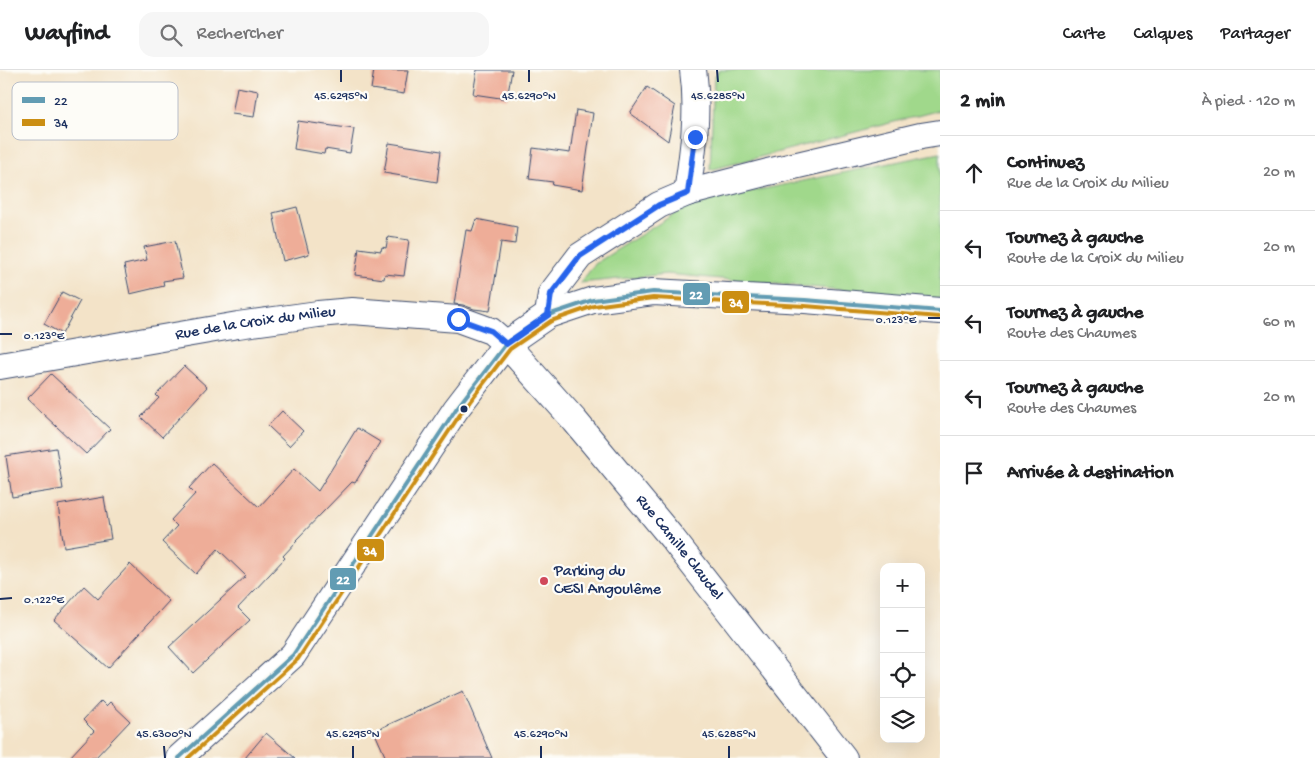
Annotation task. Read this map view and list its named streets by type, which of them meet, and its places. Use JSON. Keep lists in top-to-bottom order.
{
  "streets": {
    "street": ["Rue de la Croix du Milieu", "Rue Camille Claudel"]
  },
  "crossings": [
    ["Rue de la Croix du Milieu", "Rue Camille Claudel"]
  ],
  "places": ["Parking du CESI Angoulême"],
  "lines": ["transit line 22", "transit line 34"],
  "legend": ["22", "34"],
  "page": {
    "header": "Wayfind",
    "search": "Rechercher",
    "nav": ["Carte", "Calques", "Partager"],
    "heading": ["2 min", "À pied · 120 m"],
    "list": [
      ["Continuez", "Rue de la Croix du Milieu", "20 m"],
      ["Tournez à gauche", "Route de la Croix du Milieu", "20 m"],
      ["Tournez à gauche", "Route des Chaumes", "60 m"],
      ["Tournez à gauche", "Route des Chaumes", "20 m"],
      "Arrivée à destination"
    ],
    "map_buttons": ["+", "−"]
  },
  "coordinates": [
    "45.6295°N",
    "45.6290°N",
    "45.6285°N",
    "0.123°E",
    "0.122°E",
    "45.6300°N"
  ]
}
